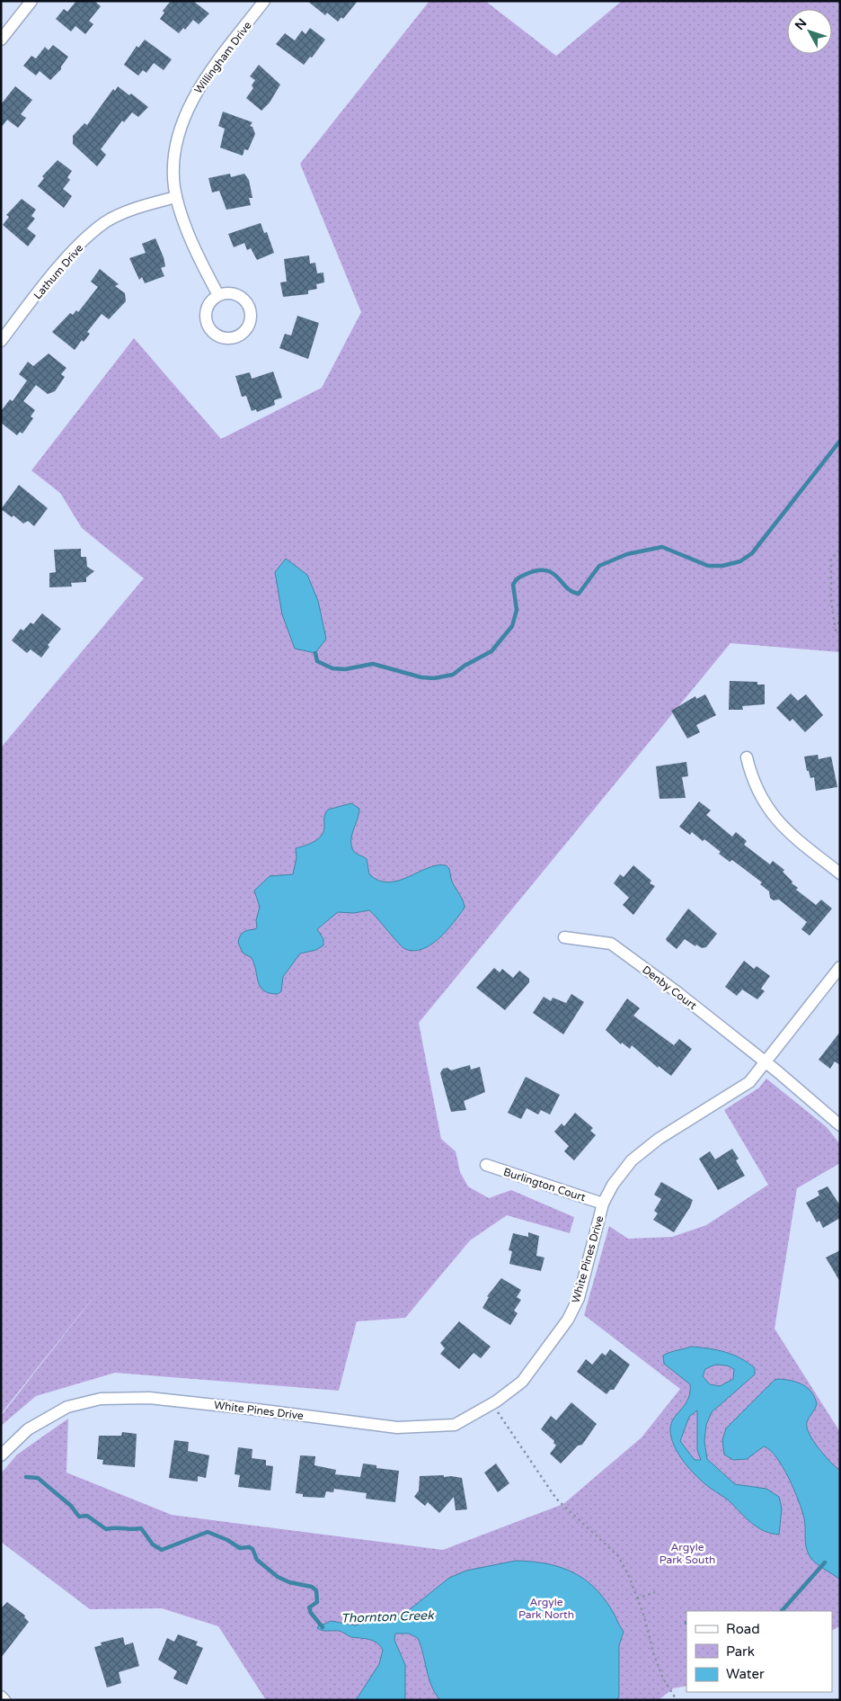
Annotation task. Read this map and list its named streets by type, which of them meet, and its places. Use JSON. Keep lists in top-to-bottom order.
{
  "streets": {
    "street": [
      "Willingham Drive",
      "Lathum Drive",
      "Denby Court",
      "Burlington Court",
      "White Pines Drive"
    ]
  },
  "crossings": [
    ["Willingham Drive", "Lathum Drive"],
    ["Denby Court", "White Pines Drive"],
    ["Burlington Court", "White Pines Drive"]
  ],
  "water": ["Thornton Creek"],
  "parks": ["Argyle Park South", "Argyle Park North"],
  "legend": ["Road", "Park", "Water"],
  "north": "top left"
}
